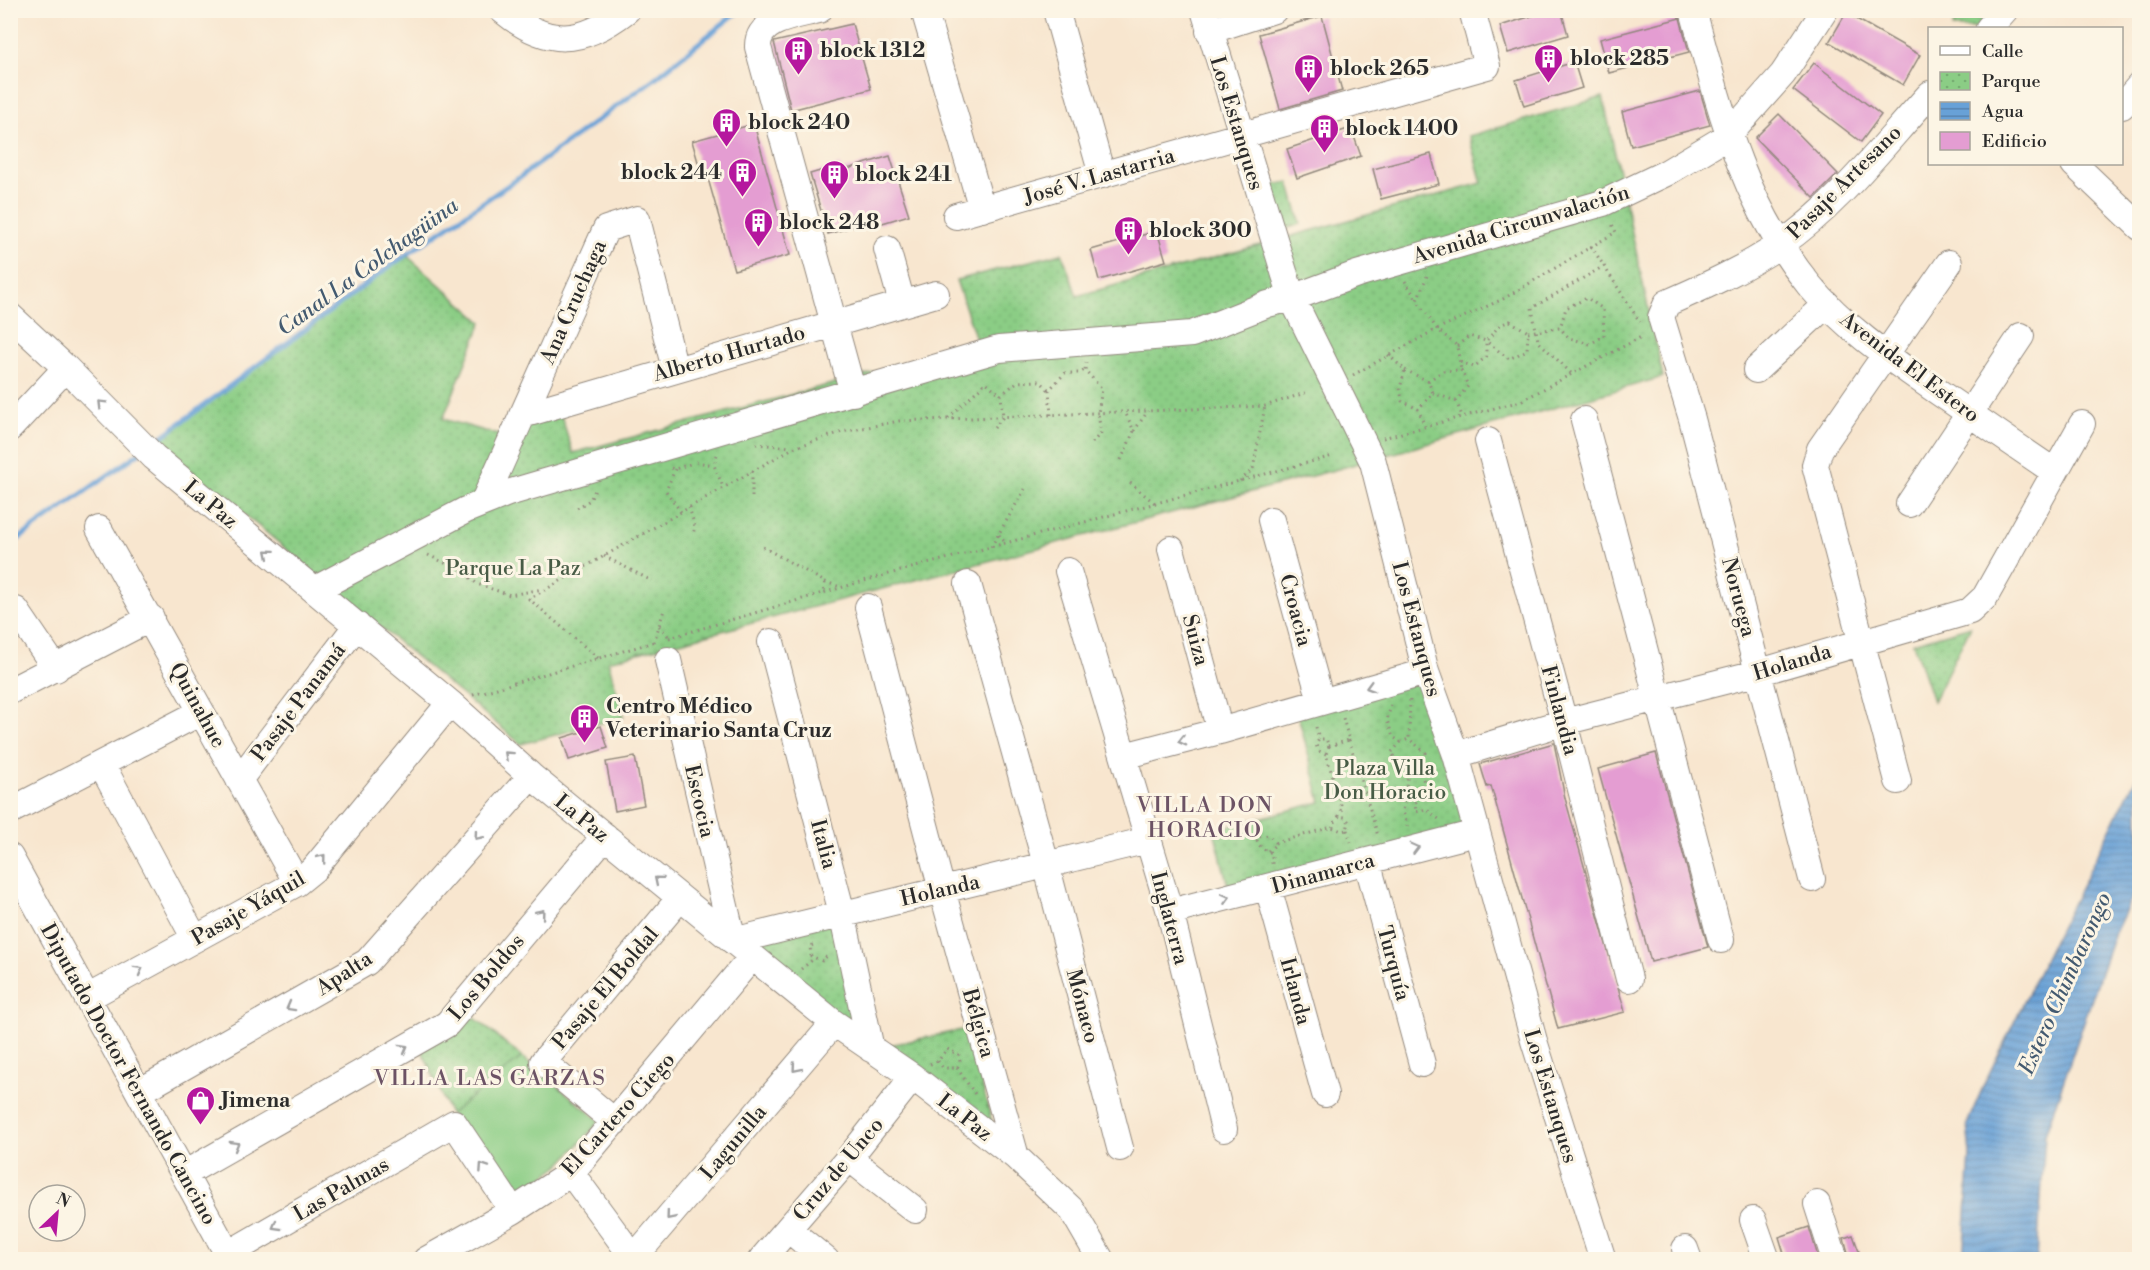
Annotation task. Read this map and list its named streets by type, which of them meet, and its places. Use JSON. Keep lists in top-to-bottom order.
{
  "streets": {
    "street": [
      "Los Estanques",
      "José V. Lastarria",
      "Pasaje Artesano",
      "Avenida Circunvalación",
      "Ana Cruchaga",
      "Alberto Hurtado",
      "Avenida El Estero",
      "La Paz",
      "Noruega",
      "Croacia",
      "Suiza",
      "Holanda",
      "Pasaje Panamá",
      "Quinahue",
      "Finlandia",
      "Escocia",
      "Italia",
      "Dinamarca",
      "Pasaje Yáquil",
      "Inglaterra",
      "Turquía",
      "Apalta",
      "Los Boldos",
      "Pasaje El Boldal",
      "Irlanda",
      "Mónaco",
      "Bélgica",
      "Diputado Doctor Fernando Cancino",
      "El Cartero Ciego",
      "Lagunilla",
      "Cruz de Unco",
      "Las Palmas"
    ]
  },
  "crossings": [
    ["Los Estanques", "José V. Lastarria"],
    ["Los Estanques", "Avenida Circunvalación"],
    ["Los Estanques", "Holanda"],
    ["Los Estanques", "Dinamarca"],
    ["Pasaje Artesano", "Avenida El Estero"],
    ["Pasaje Artesano", "Noruega"],
    ["Avenida Circunvalación", "Avenida El Estero"],
    ["Avenida Circunvalación", "La Paz"],
    ["Ana Cruchaga", "Alberto Hurtado"],
    ["Avenida El Estero", "Holanda"],
    ["La Paz", "Holanda"],
    ["La Paz", "Pasaje Panamá"],
    ["La Paz", "Escocia"],
    ["La Paz", "Italia"],
    ["La Paz", "Pasaje Yáquil"],
    ["La Paz", "Apalta"],
    ["La Paz", "Los Boldos"],
    ["La Paz", "Pasaje El Boldal"],
    ["La Paz", "Bélgica"],
    ["La Paz", "El Cartero Ciego"],
    ["La Paz", "Lagunilla"],
    ["La Paz", "Cruz de Unco"],
    ["Noruega", "Holanda"],
    ["Holanda", "Finlandia"],
    ["Holanda", "Escocia"],
    ["Holanda", "Italia"],
    ["Holanda", "Inglaterra"],
    ["Holanda", "Mónaco"],
    ["Holanda", "Bélgica"],
    ["Pasaje Panamá", "Quinahue"],
    ["Quinahue", "Pasaje Yáquil"],
    ["Dinamarca", "Inglaterra"],
    ["Dinamarca", "Turquía"],
    ["Dinamarca", "Irlanda"],
    ["Pasaje Yáquil", "Diputado Doctor Fernando Cancino"],
    ["Apalta", "Diputado Doctor Fernando Cancino"],
    ["Los Boldos", "Diputado Doctor Fernando Cancino"],
    ["Pasaje El Boldal", "El Cartero Ciego"],
    ["Diputado Doctor Fernando Cancino", "Las Palmas"],
    ["El Cartero Ciego", "Las Palmas"]
  ],
  "one_way": [
    "La Paz",
    "Apalta",
    "Los Boldos",
    "Lagunilla"
  ],
  "districts": ["VILLA DON HORACIO", "VILLA LAS GARZAS"],
  "water": ["Canal La Colchagüina", "Estero Chimbarongo"],
  "parks": ["Parque La Paz", "Plaza Villa Don Horacio"],
  "places": {
    "building": [
      "block 1312",
      "block 285",
      "block 265",
      "block 240",
      "block 1400",
      "block 244",
      "block 241",
      "block 248",
      "block 300",
      "Centro Médico Veterinario Santa Cruz"
    ],
    "shop": ["Jimena"]
  },
  "legend": [
    "Calle",
    "Parque",
    "Agua",
    "Edificio"
  ],
  "north": "top right"
}
